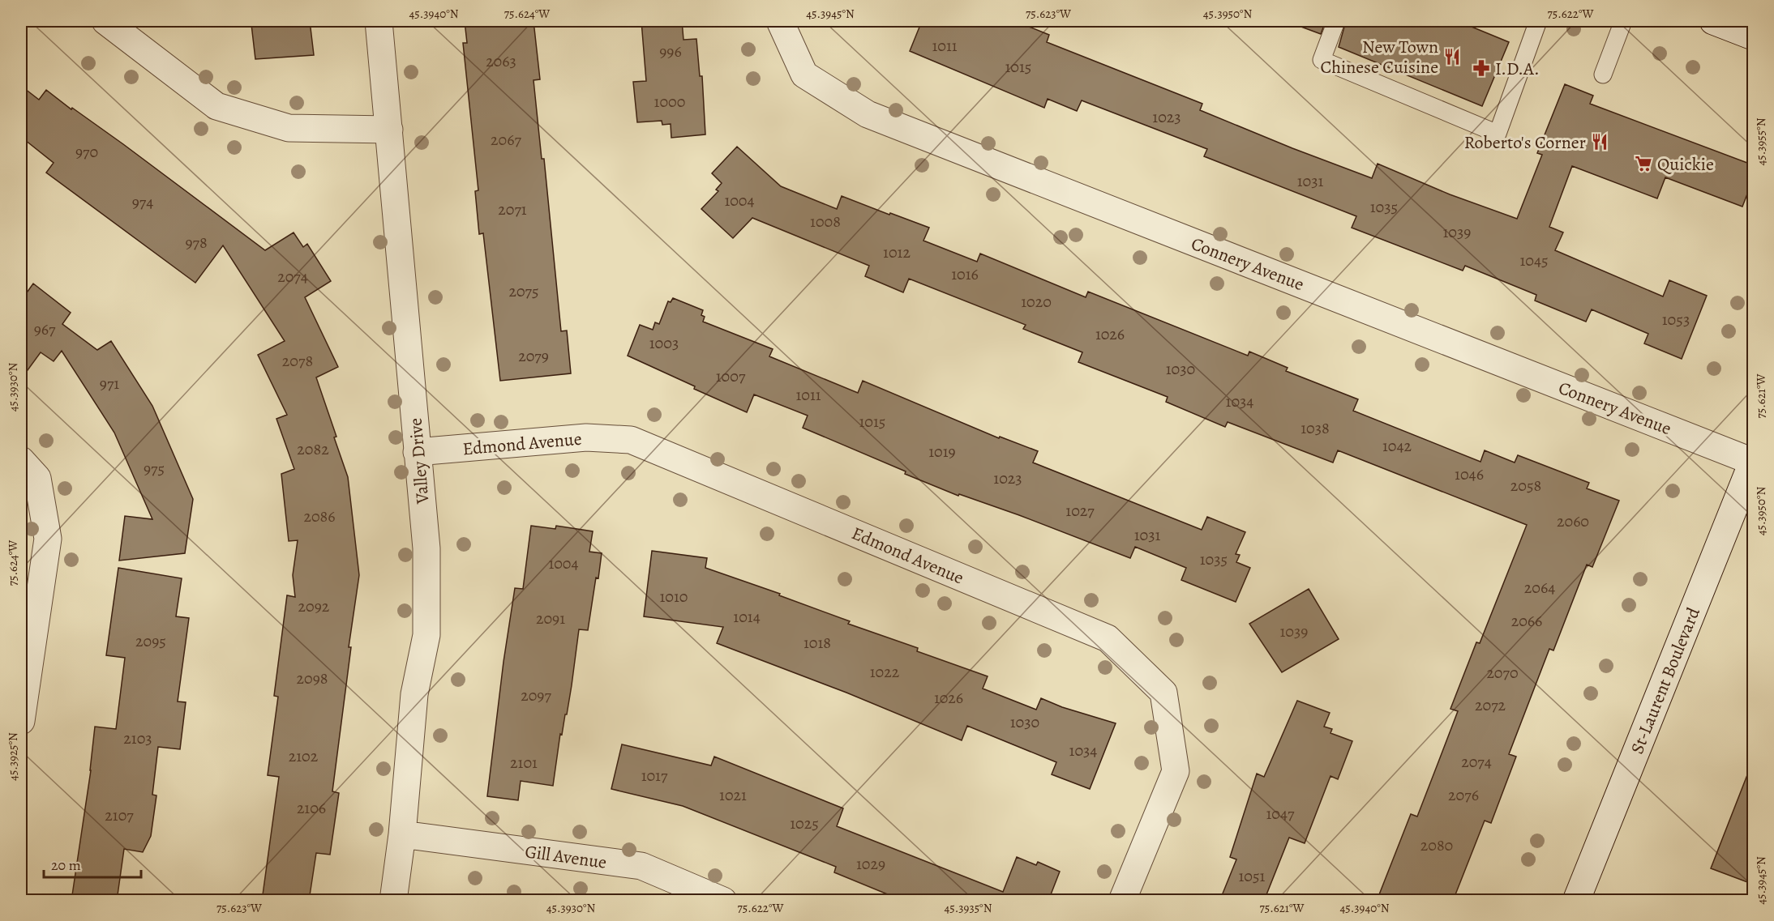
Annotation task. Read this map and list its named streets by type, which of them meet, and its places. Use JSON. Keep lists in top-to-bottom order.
{
  "streets": {
    "street": [
      "Connery Avenue",
      "Edmond Avenue",
      "Valley Drive",
      "St-Laurent Boulevard",
      "Gill Avenue"
    ]
  },
  "crossings": [
    ["Connery Avenue", "St-Laurent Boulevard"],
    ["Edmond Avenue", "Valley Drive"],
    ["Valley Drive", "Gill Avenue"]
  ],
  "places": {
    "restaurant": ["New Town Chinese Cuisine", "Roberto's Corner"],
    "pharmacy": ["I.D.A."],
    "supermarket": ["Quickie"]
  },
  "house_numbers": [
    "1011",
    "996",
    "2063",
    "1015",
    "1000",
    "1023",
    "2067",
    "970",
    "1031",
    "1004",
    "974",
    "1035",
    "2071",
    "1008",
    "1039",
    "978",
    "1012",
    "1045",
    "1016",
    "2074",
    "2075",
    "1020",
    "1053",
    "967",
    "1026",
    "1003",
    "2079",
    "2078",
    "1030",
    "1007",
    "971",
    "1011",
    "1034",
    "1015",
    "1038",
    "1042",
    "2082",
    "1019",
    "975",
    "1046",
    "1023",
    "2058",
    "1027",
    "2086",
    "2060",
    "1031",
    "1035",
    "1004",
    "2064",
    "1010",
    "2092",
    "1014",
    "2091",
    "2066",
    "1039",
    "2095",
    "1018",
    "1022",
    "2070",
    "2098",
    "2097",
    "1026",
    "2072",
    "1030",
    "2103",
    "1034",
    "2102",
    "2074",
    "2101",
    "1017",
    "1021",
    "2076",
    "2106",
    "1047",
    "2107",
    "1025",
    "2080",
    "1029",
    "1051"
  ],
  "scale_bar": "20 m",
  "coordinates": [
    "45.3940°N",
    "75.624°W",
    "45.3945°N",
    "75.623°W",
    "45.3950°N",
    "75.622°W",
    "45.3955°N",
    "45.3930°N",
    "75.621°W",
    "45.3925°N",
    "45.3935°N"
  ]
}
